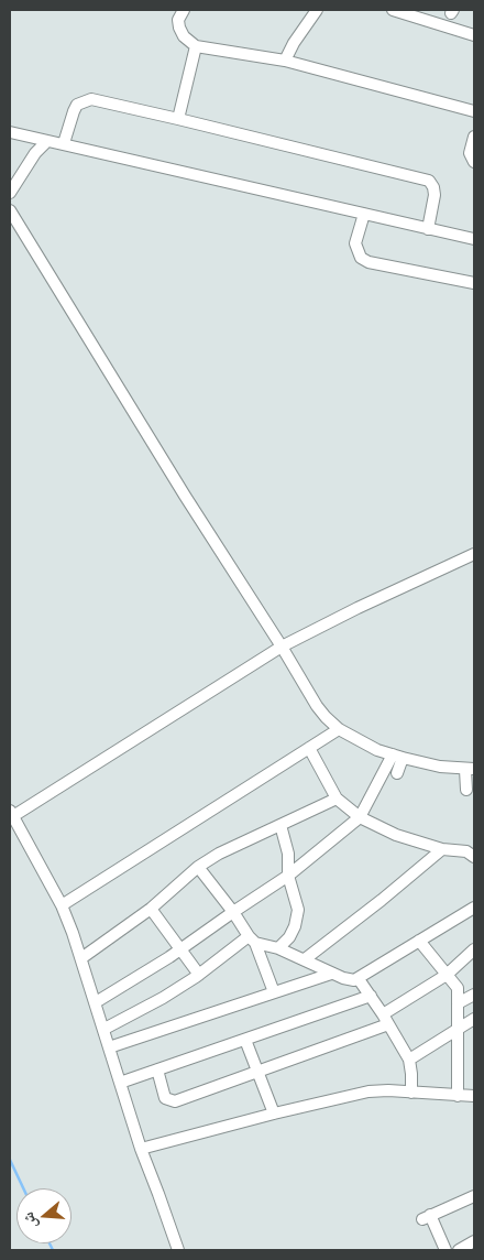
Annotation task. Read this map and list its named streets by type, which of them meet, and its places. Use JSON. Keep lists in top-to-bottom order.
{
  "north": "left"
}
